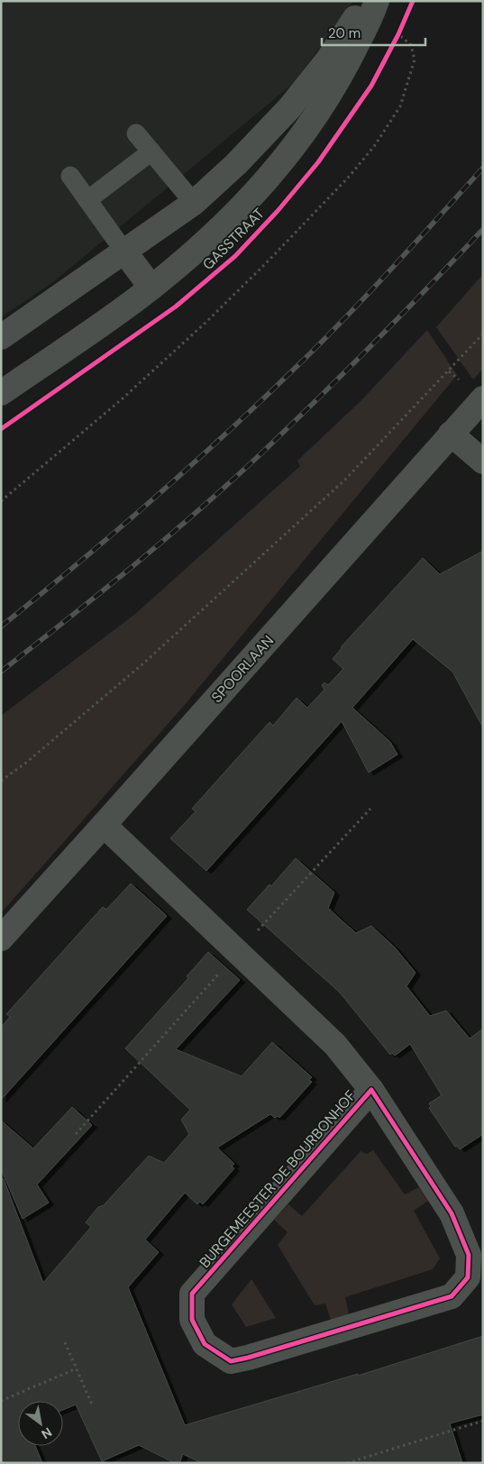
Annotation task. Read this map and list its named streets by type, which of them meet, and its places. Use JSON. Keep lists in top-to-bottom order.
{
  "streets": {
    "street": ["GASSTRAAT", "SPOORLAAN", "BURGEMEESTER DE BOURBONHOF"]
  },
  "crossings": [
    ["SPOORLAAN", "BURGEMEESTER DE BOURBONHOF"]
  ],
  "scale_bar": "20 m",
  "north": "bottom right"
}
